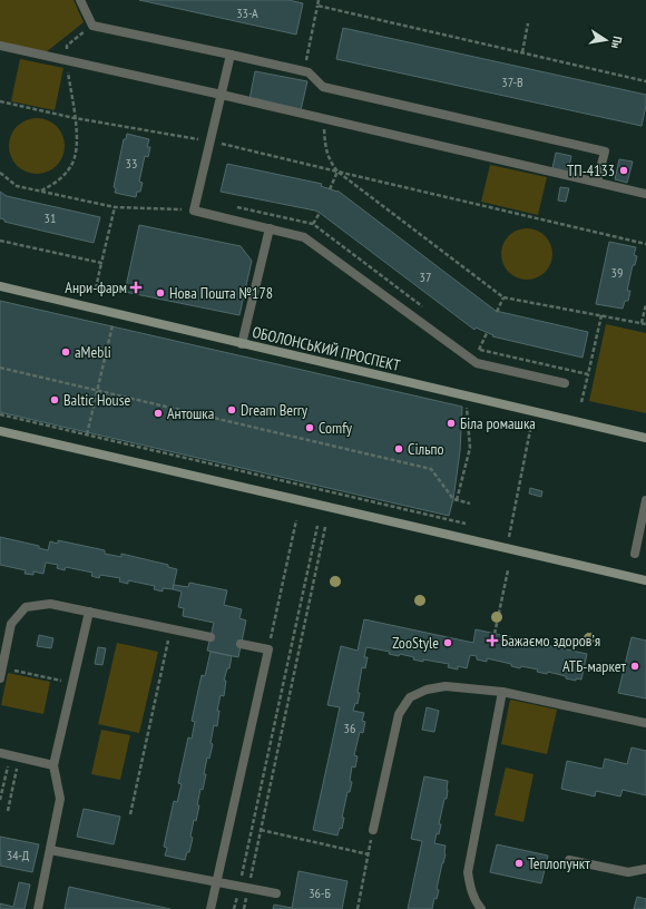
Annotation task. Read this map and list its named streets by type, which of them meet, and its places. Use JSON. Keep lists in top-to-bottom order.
{
  "streets": {
    "main road": ["ОБОЛОНСЬКИЙ ПРОСПЕКТ"]
  },
  "places": {
    "other": [
      "ТП-4133",
      "Нова Пошта №178",
      "aMebli",
      "Baltic House",
      "Dream Berry",
      "Антошка",
      "Біла ромашка",
      "Comfy",
      "Сільпо",
      "ZooStyle",
      "АТБ-маркет",
      "Теплопункт"
    ],
    "health": ["Анри-фарм", "Бажаємо здоровʼя"]
  },
  "house_numbers": [
    "33-А",
    "37-В",
    "33",
    "31",
    "39",
    "37",
    "36",
    "34-Д",
    "36-Б"
  ],
  "north": "right"
}
